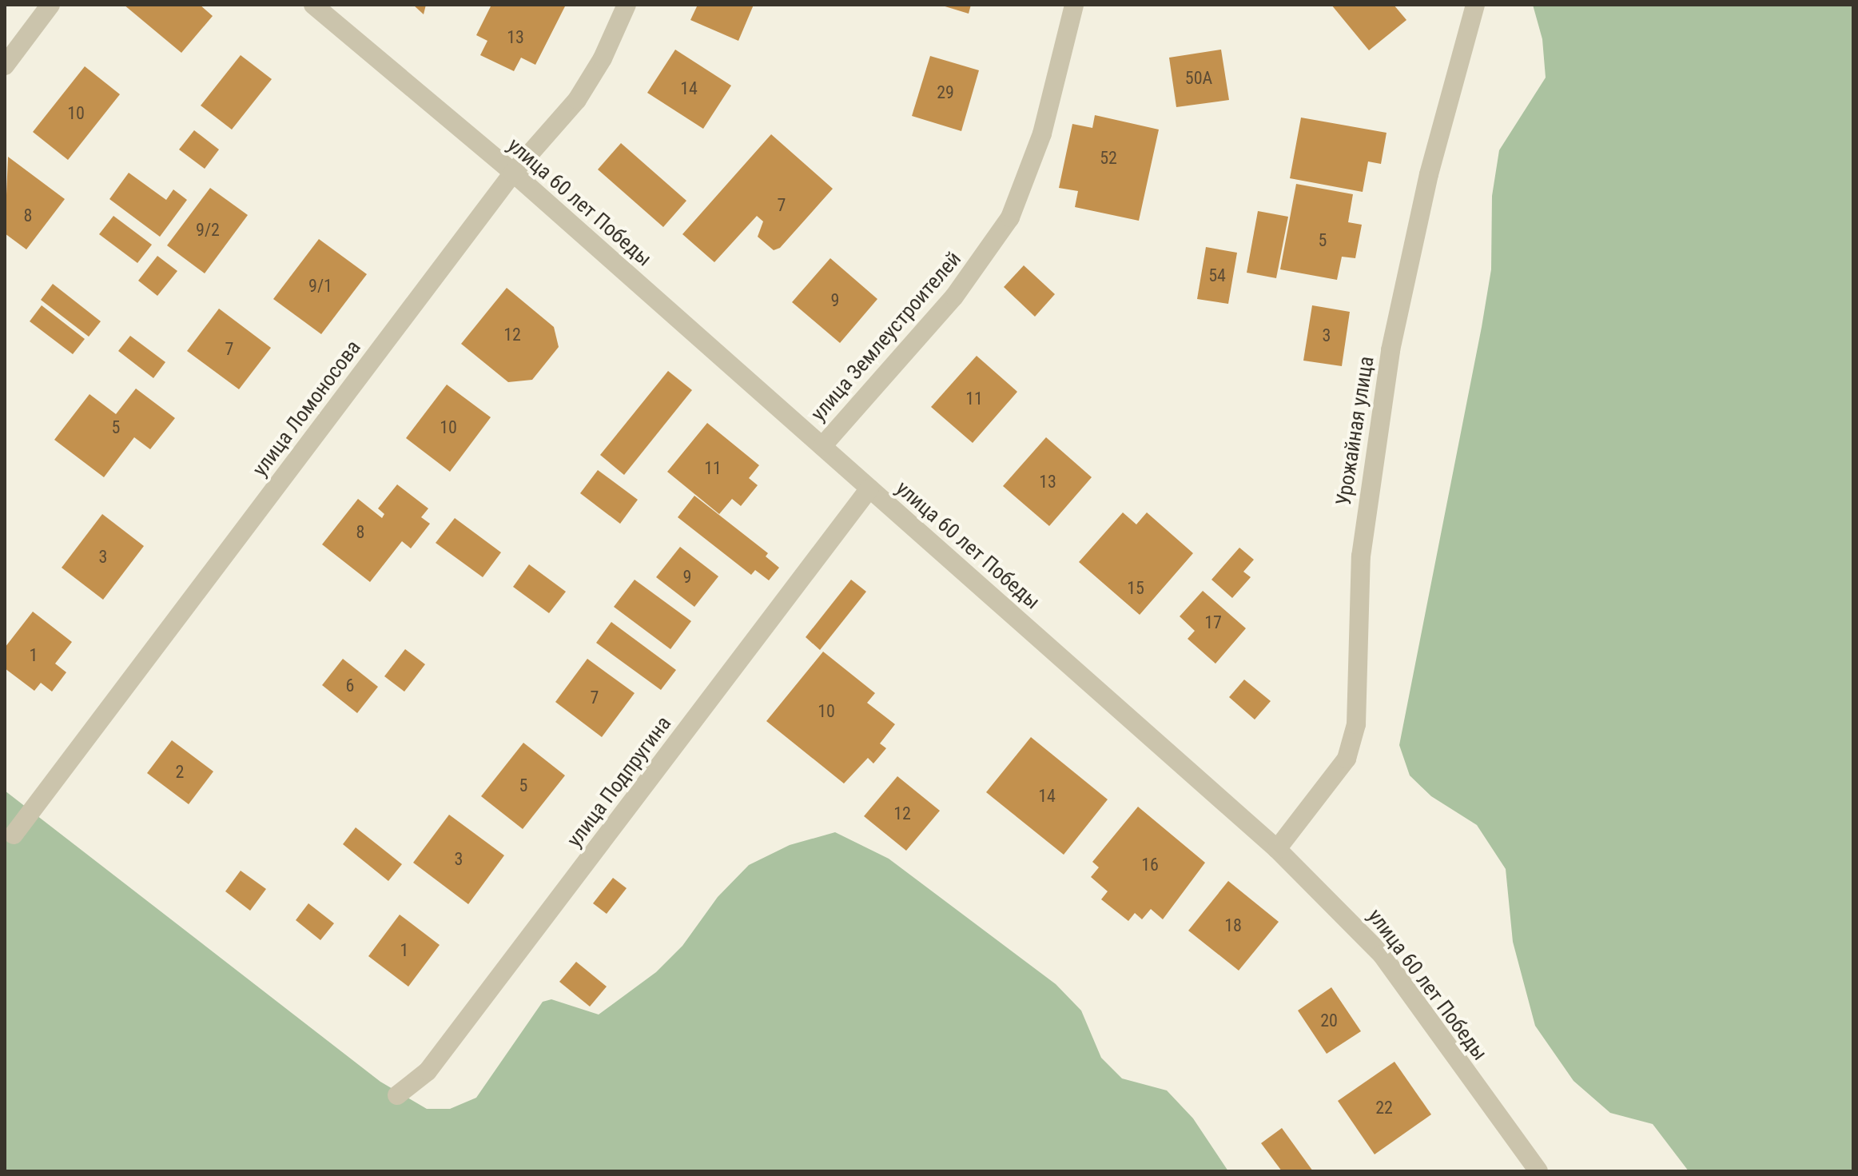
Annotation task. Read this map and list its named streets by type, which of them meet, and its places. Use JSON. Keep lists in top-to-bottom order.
{
  "streets": {
    "street": [
      "улица 60 лет Победы",
      "улица Землеустроителей",
      "улица Ломоносова",
      "Урожайная улица",
      "улица Подпругина"
    ]
  },
  "crossings": [
    ["улица 60 лет Победы", "улица Землеустроителей"],
    ["улица 60 лет Победы", "улица Ломоносова"],
    ["улица 60 лет Победы", "Урожайная улица"],
    ["улица 60 лет Победы", "улица Подпругина"]
  ],
  "house_numbers": [
    "13",
    "50А",
    "14",
    "29",
    "10",
    "52",
    "7",
    "8",
    "9/2",
    "5",
    "54",
    "9/1",
    "9",
    "12",
    "3",
    "7",
    "11",
    "5",
    "10",
    "11",
    "13",
    "8",
    "3",
    "9",
    "15",
    "17",
    "1",
    "6",
    "7",
    "10",
    "2",
    "5",
    "14",
    "12",
    "3",
    "16",
    "18",
    "1",
    "20",
    "22"
  ]
}
